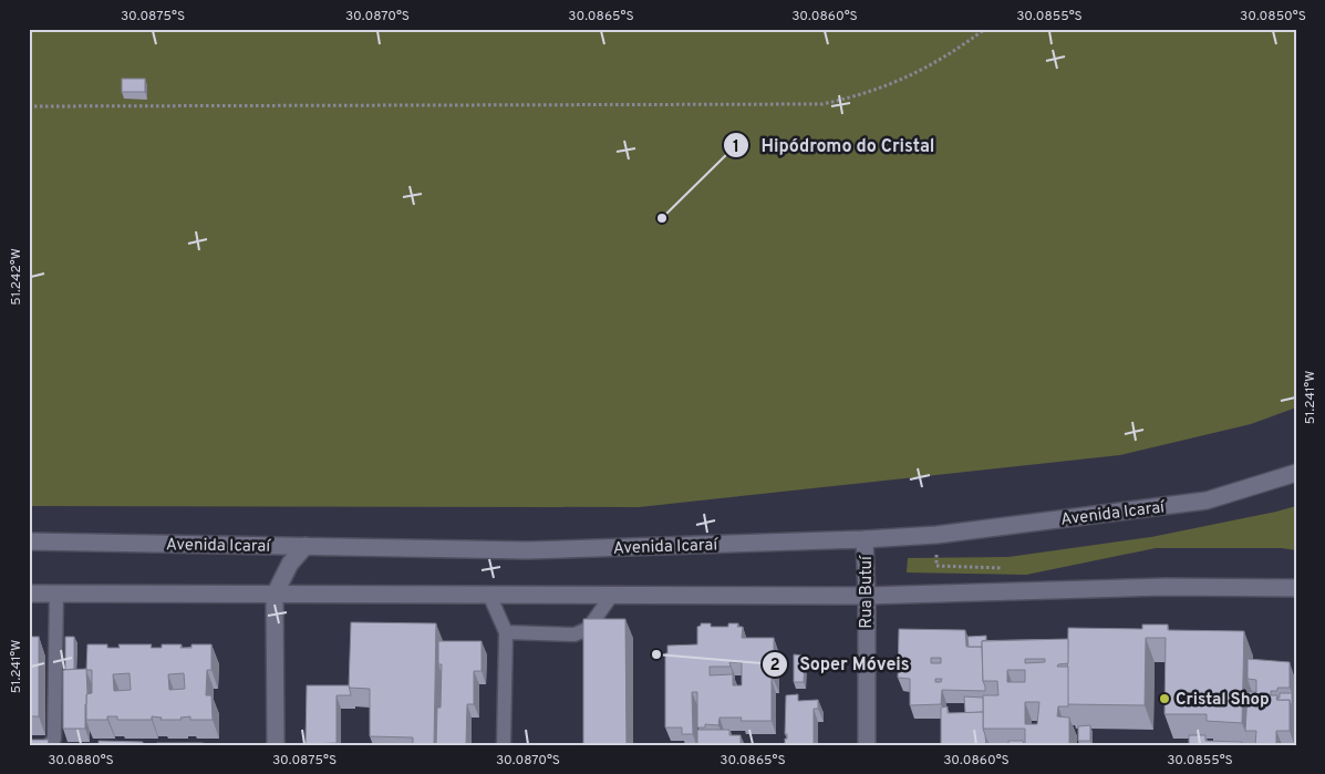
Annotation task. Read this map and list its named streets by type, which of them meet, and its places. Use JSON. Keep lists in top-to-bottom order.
{
  "streets": {
    "main road": ["Avenida Icaraí", "Rua Butuí"]
  },
  "crossings": [
    ["Avenida Icaraí", "Rua Butuí"]
  ],
  "places": ["Hipódromo do Cristal", "Soper Móveis", "Cristal Shop"],
  "coordinates": [
    "30.0875°S",
    "30.0870°S",
    "30.0865°S",
    "30.0860°S",
    "30.0855°S",
    "30.0850°S",
    "51.242°W",
    "51.241°W",
    "30.0880°S"
  ]
}
